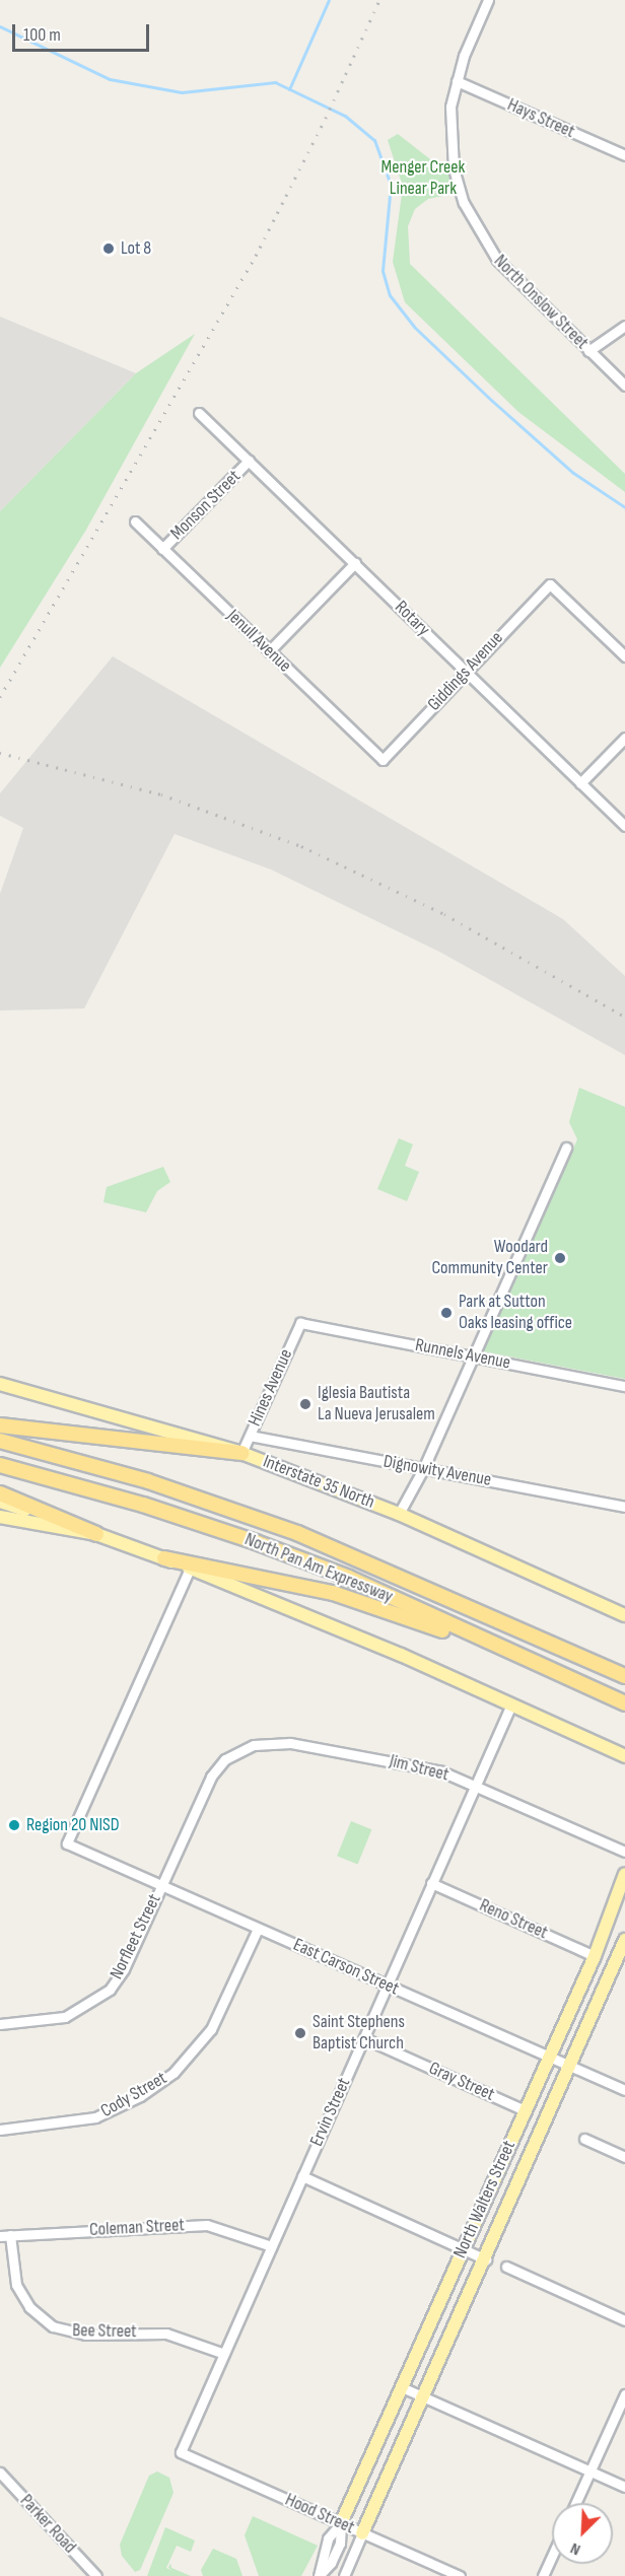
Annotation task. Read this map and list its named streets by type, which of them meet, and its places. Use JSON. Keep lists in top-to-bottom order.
{
  "streets": {
    "highway": ["North Pan Am Expressway"],
    "main road": ["Interstate 35 North", "North Walters Street"],
    "street": [
      "Hays Street",
      "North Onslow Street",
      "Monson Street",
      "Rotary",
      "Jenull Avenue",
      "Giddings Avenue",
      "Runnels Avenue",
      "Hines Avenue",
      "Dignowity Avenue",
      "Jim Street",
      "Reno Street",
      "Norfleet Street",
      "East Carson Street",
      "Gray Street",
      "Cody Street",
      "Ervin Street",
      "Coleman Street",
      "Bee Street",
      "Hood Street",
      "Parker Road"
    ]
  },
  "crossings": [
    ["Hays Street", "North Onslow Street"],
    ["Monson Street", "Rotary"],
    ["Monson Street", "Jenull Avenue"],
    ["Rotary", "Giddings Avenue"],
    ["Jenull Avenue", "Giddings Avenue"],
    ["Runnels Avenue", "Hines Avenue"],
    ["Hines Avenue", "Dignowity Avenue"],
    ["Hines Avenue", "Interstate 35 North"],
    ["Jim Street", "Norfleet Street"],
    ["Jim Street", "Ervin Street"],
    ["Reno Street", "Ervin Street"],
    ["Reno Street", "North Walters Street"],
    ["Norfleet Street", "East Carson Street"],
    ["East Carson Street", "Cody Street"],
    ["East Carson Street", "Ervin Street"],
    ["East Carson Street", "North Walters Street"],
    ["Gray Street", "Ervin Street"],
    ["Gray Street", "North Walters Street"],
    ["Ervin Street", "Coleman Street"],
    ["Ervin Street", "Bee Street"],
    ["Ervin Street", "Hood Street"],
    ["North Walters Street", "Hood Street"],
    ["Coleman Street", "Bee Street"]
  ],
  "parks": ["Menger Creek Linear Park"],
  "places": [
    "Lot 8",
    "Woodard Community Center",
    "Park at Sutton Oaks leasing office",
    "Iglesia Bautista La Nueva Jerusalem",
    "Region 20 NISD",
    "Saint Stephens Baptist Church"
  ],
  "scale_bar": "100 m",
  "north": "bottom left"
}
